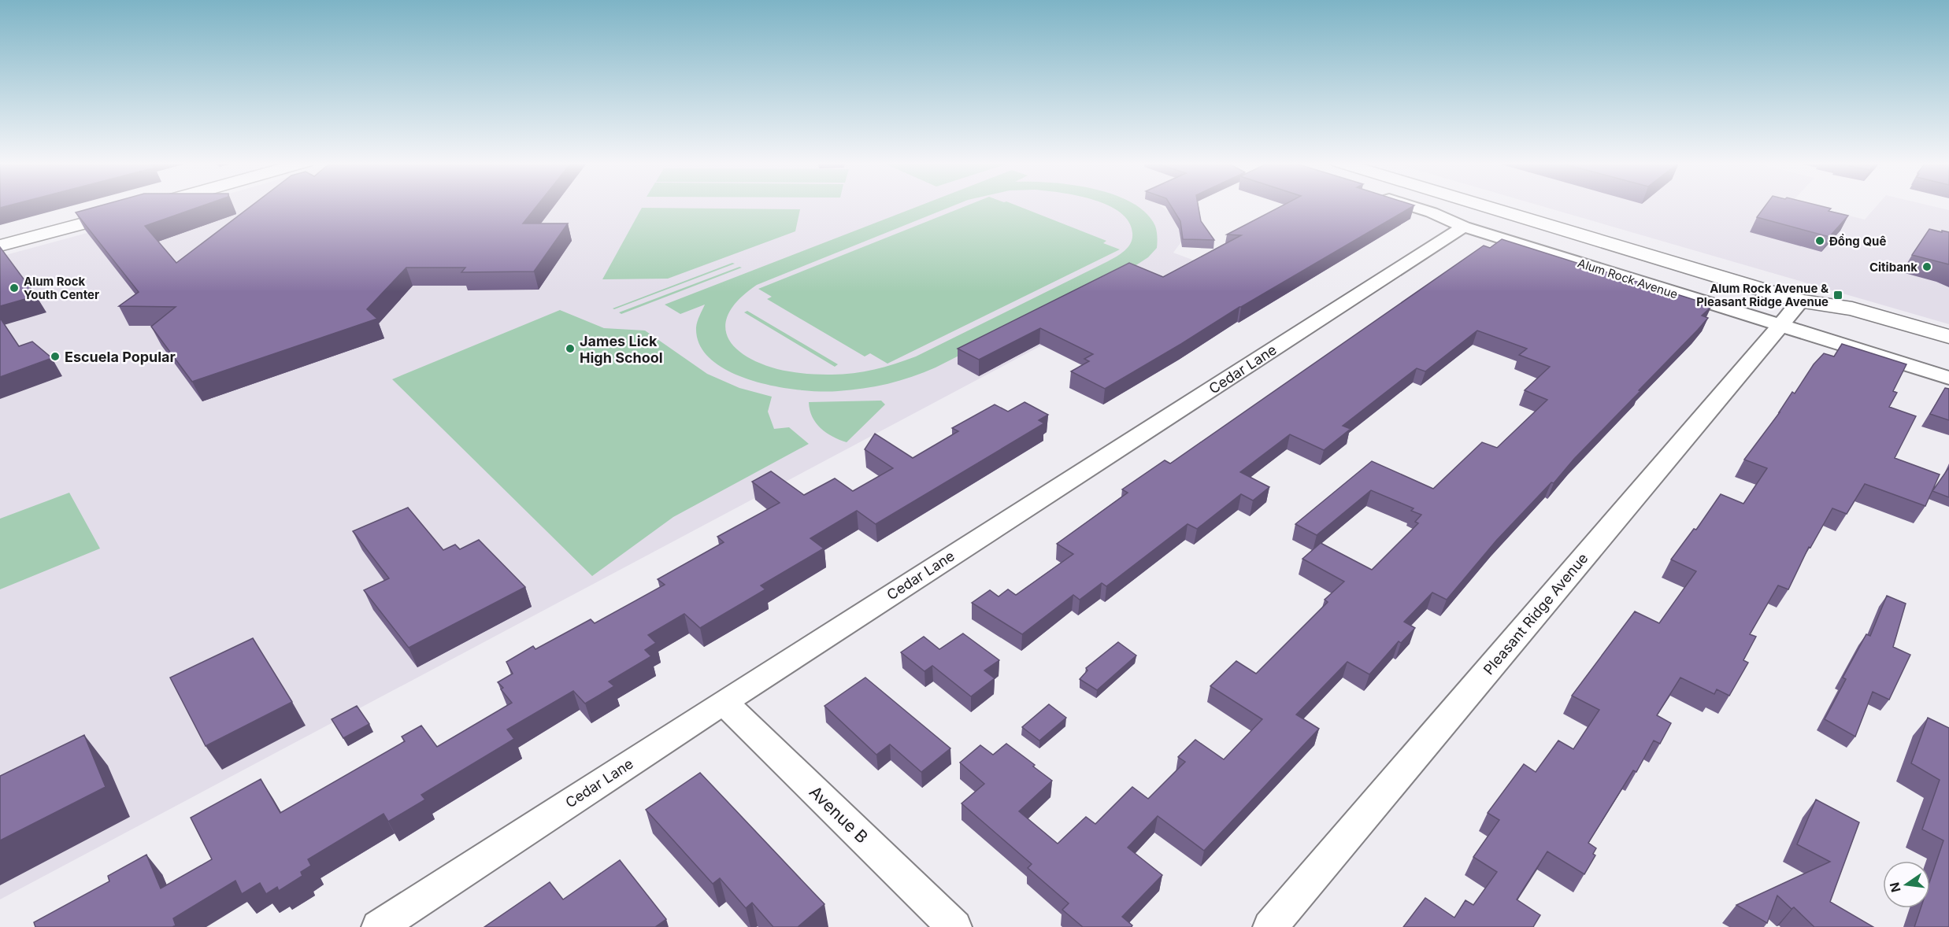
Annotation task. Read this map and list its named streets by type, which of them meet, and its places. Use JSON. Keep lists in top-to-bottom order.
{
  "streets": {
    "main road": ["Alum Rock Avenue"],
    "street": ["Cedar Lane", "Pleasant Ridge Avenue", "Avenue B"]
  },
  "crossings": [
    ["Alum Rock Avenue", "Cedar Lane"],
    ["Alum Rock Avenue", "Pleasant Ridge Avenue"],
    ["Cedar Lane", "Avenue B"]
  ],
  "places": {
    "other": [
      "Đồng Quê",
      "Citibank",
      "Alum Rock Youth Center",
      "James Lick High School",
      "Escuela Popular"
    ],
    "transit": ["Alum Rock Avenue & Pleasant Ridge Avenue"]
  },
  "north": "left"
}
